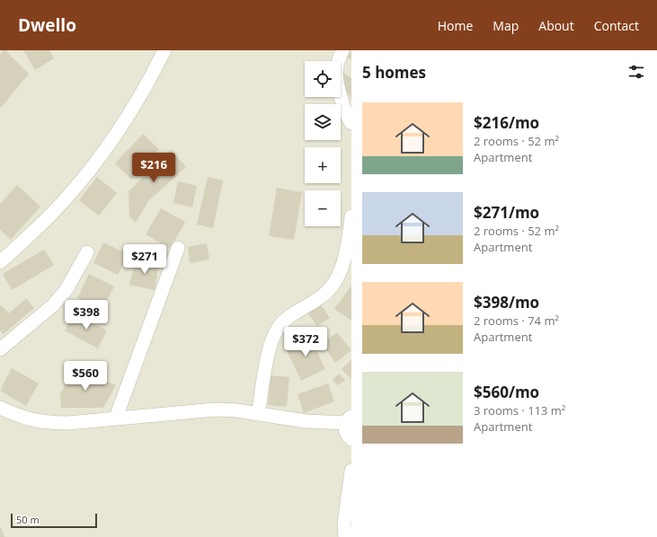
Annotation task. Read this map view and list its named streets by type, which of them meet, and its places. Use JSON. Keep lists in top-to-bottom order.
{
  "scale_bar": "50 m",
  "page": {
    "header": "Dwello",
    "nav": [
      "Home",
      "Map",
      "About",
      "Contact"
    ],
    "heading": "5 homes",
    "map_buttons": ["+", "−"],
    "list": [
      {
        "name": "$216/mo",
        "note": "2 rooms · 52 m² · Apartment"
      },
      {
        "name": "$271/mo",
        "note": "2 rooms · 52 m² · Apartment"
      },
      {
        "name": "$398/mo",
        "note": "2 rooms · 74 m² · Apartment"
      },
      {
        "name": "$560/mo",
        "note": "3 rooms · 113 m² · Apartment"
      }
    ],
    "price": [
      "$216",
      "$271",
      "$398",
      "$372",
      "$560"
    ],
    "scale": "50 m"
  }
}
